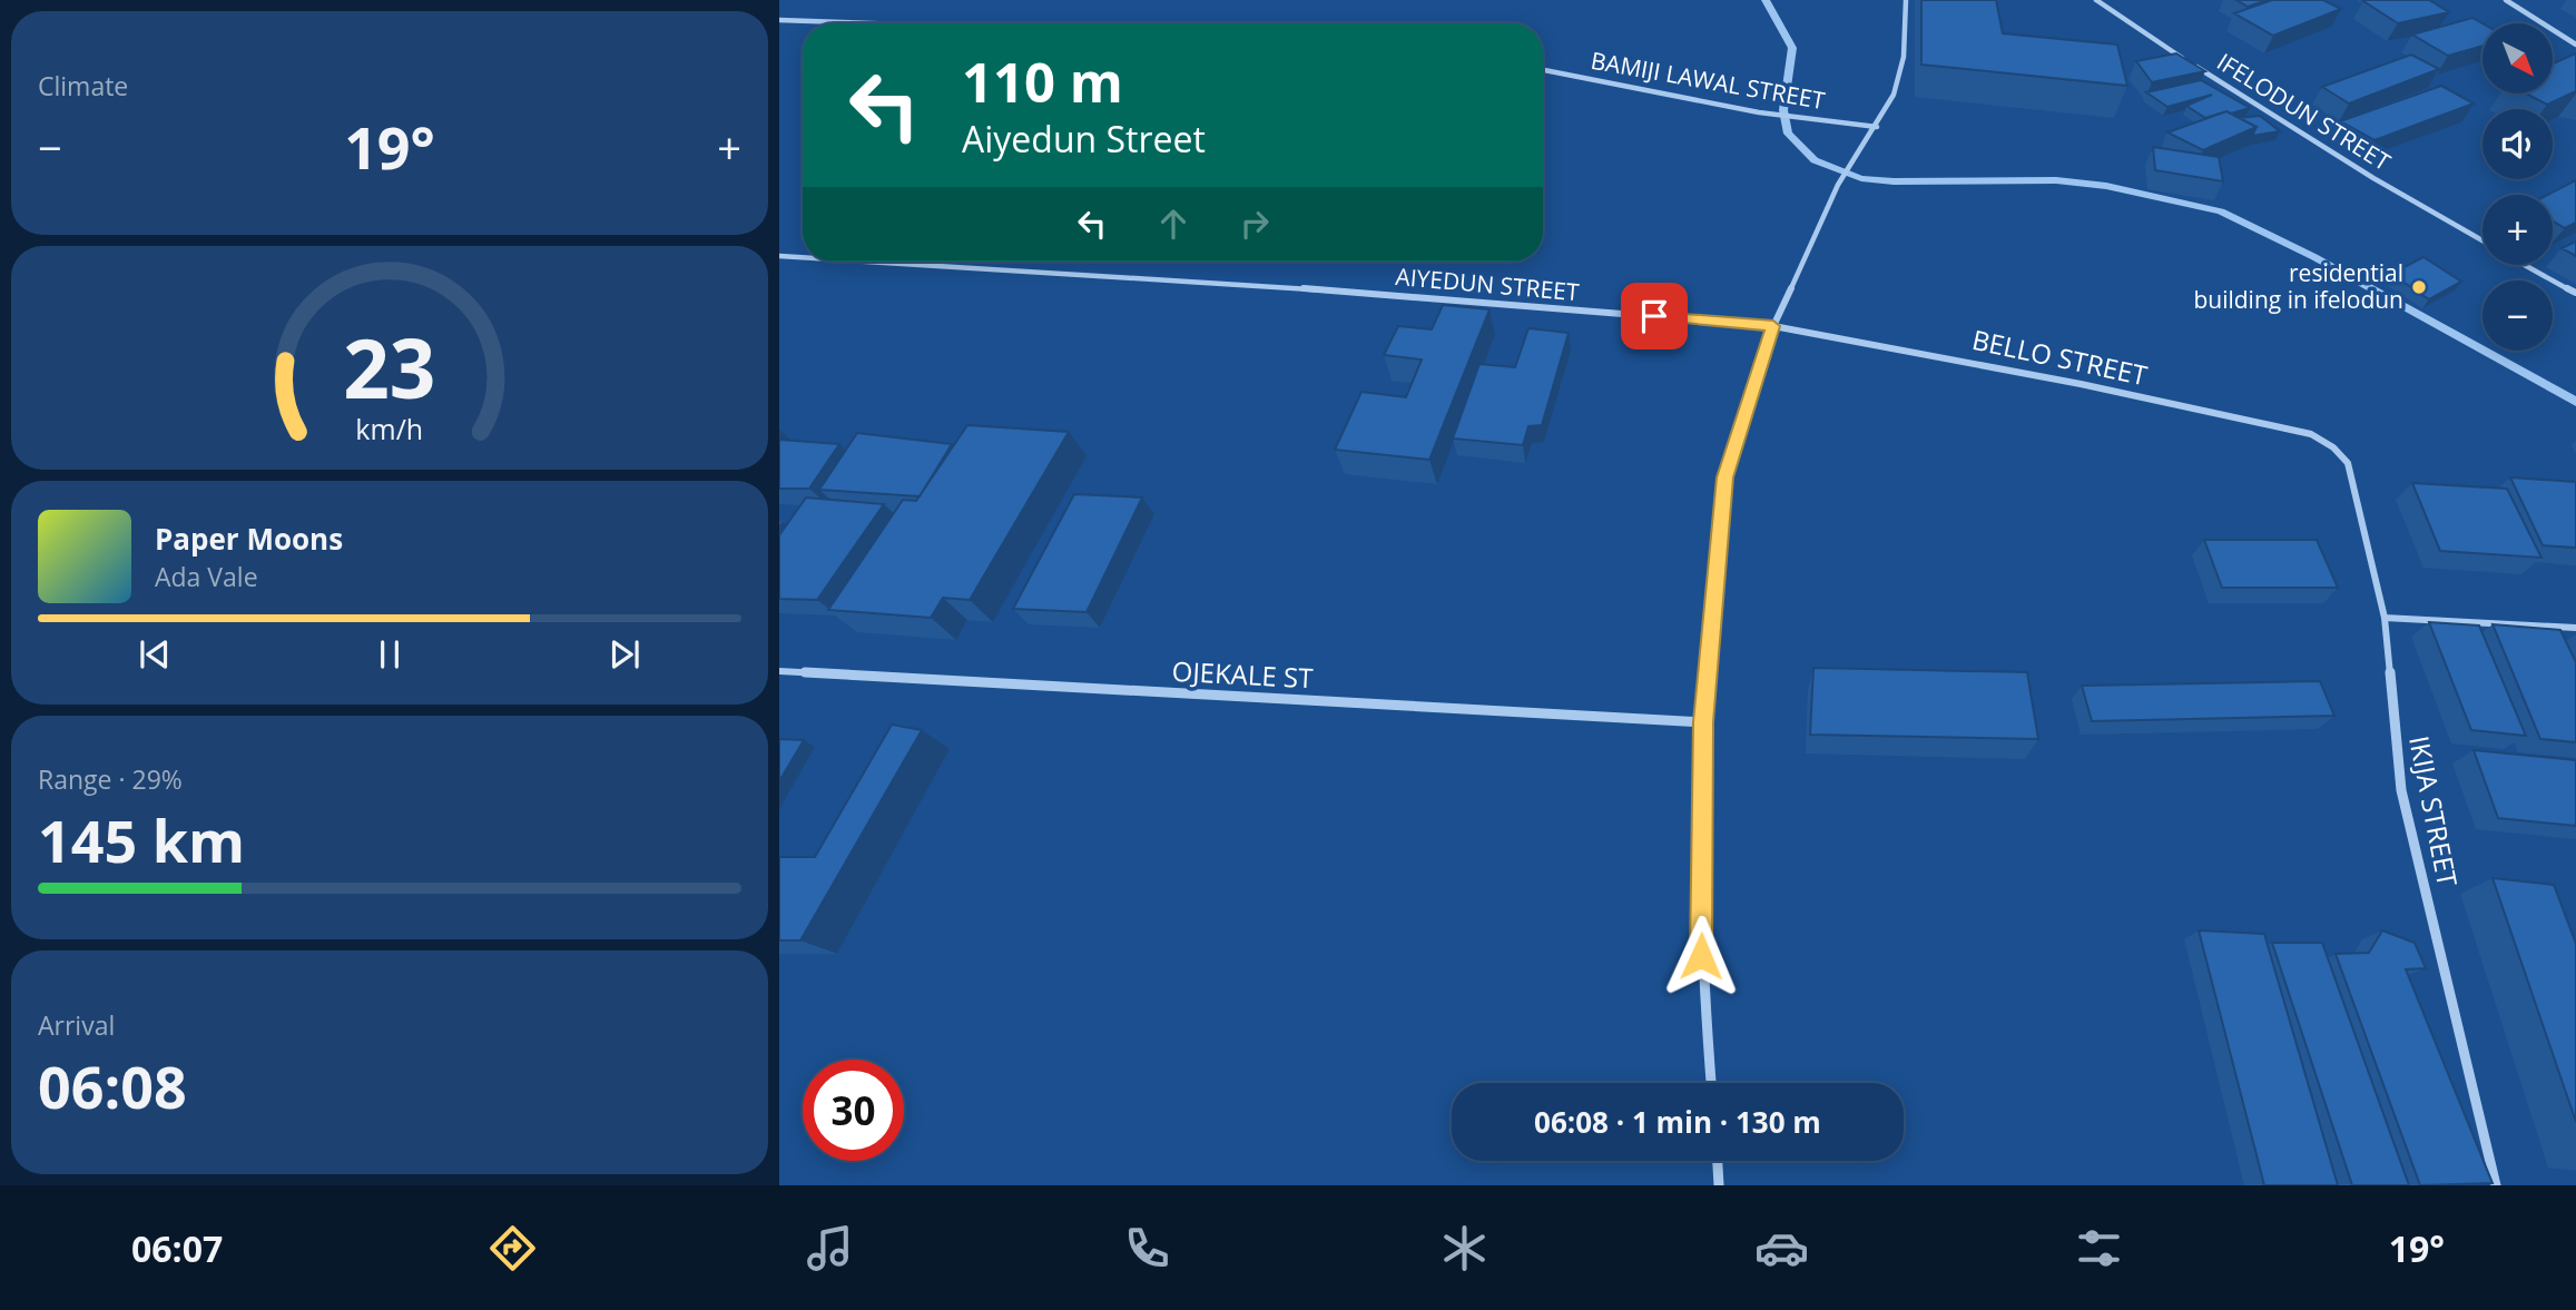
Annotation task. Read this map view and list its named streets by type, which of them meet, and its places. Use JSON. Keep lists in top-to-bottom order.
{
  "streets": {
    "street": [
      "BAMIJI LAWAL STREET",
      "IFELODUN STREET",
      "AIYEDUN STREET",
      "BELLO STREET",
      "OJEKALE ST",
      "IKIJA STREET"
    ]
  },
  "crossings": [
    ["AIYEDUN STREET", "BELLO STREET"],
    ["BELLO STREET", "IKIJA STREET"]
  ],
  "places": ["residential building in ifelodun"],
  "north": "bottom right",
  "page": {
    "tile": [
      "Climate",
      ["Range · 29%", "145 km"],
      ["Arrival", "06:08"]
    ],
    "map_buttons": ["+", "−"],
    "turn": ["110 m", "Aiyedun Street"],
    "heat": ["−", "19°", "+"],
    "song": ["Paper Moons", "Ada Vale"],
    "limit": "30",
    "trip": "06:08 · 1 min · 130 m",
    "tabs": ["06:07", "19°"],
    "gauge": ["23", "km/h"]
  }
}
